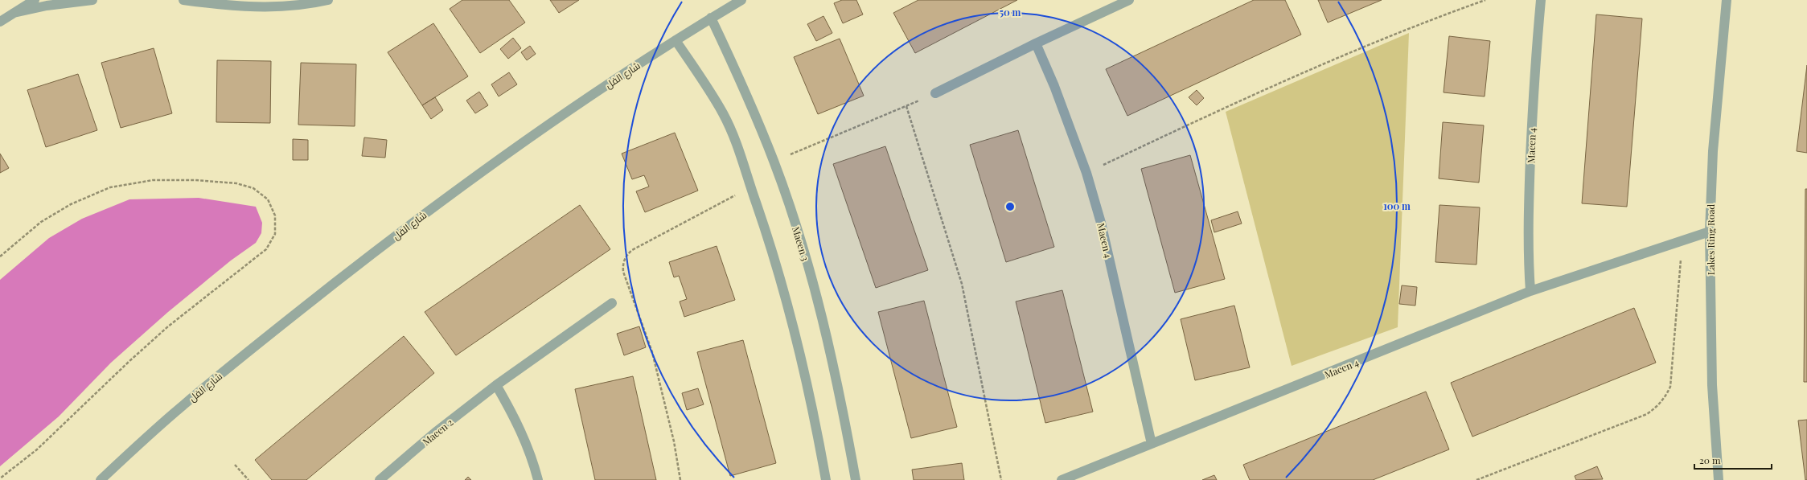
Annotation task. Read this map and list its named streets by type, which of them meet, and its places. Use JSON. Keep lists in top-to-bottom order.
{
  "streets": {
    "street": [
      "شارع الفل",
      "Maeen 4",
      "Lakes Ring Road",
      "Maeen 3",
      "Maeen 2"
    ]
  },
  "crossings": [
    ["شارع الفل", "Maeen 3"],
    ["Maeen 4", "Lakes Ring Road"]
  ],
  "scale_bar": "20 m",
  "rings": ["50 m", "100 m"]
}
